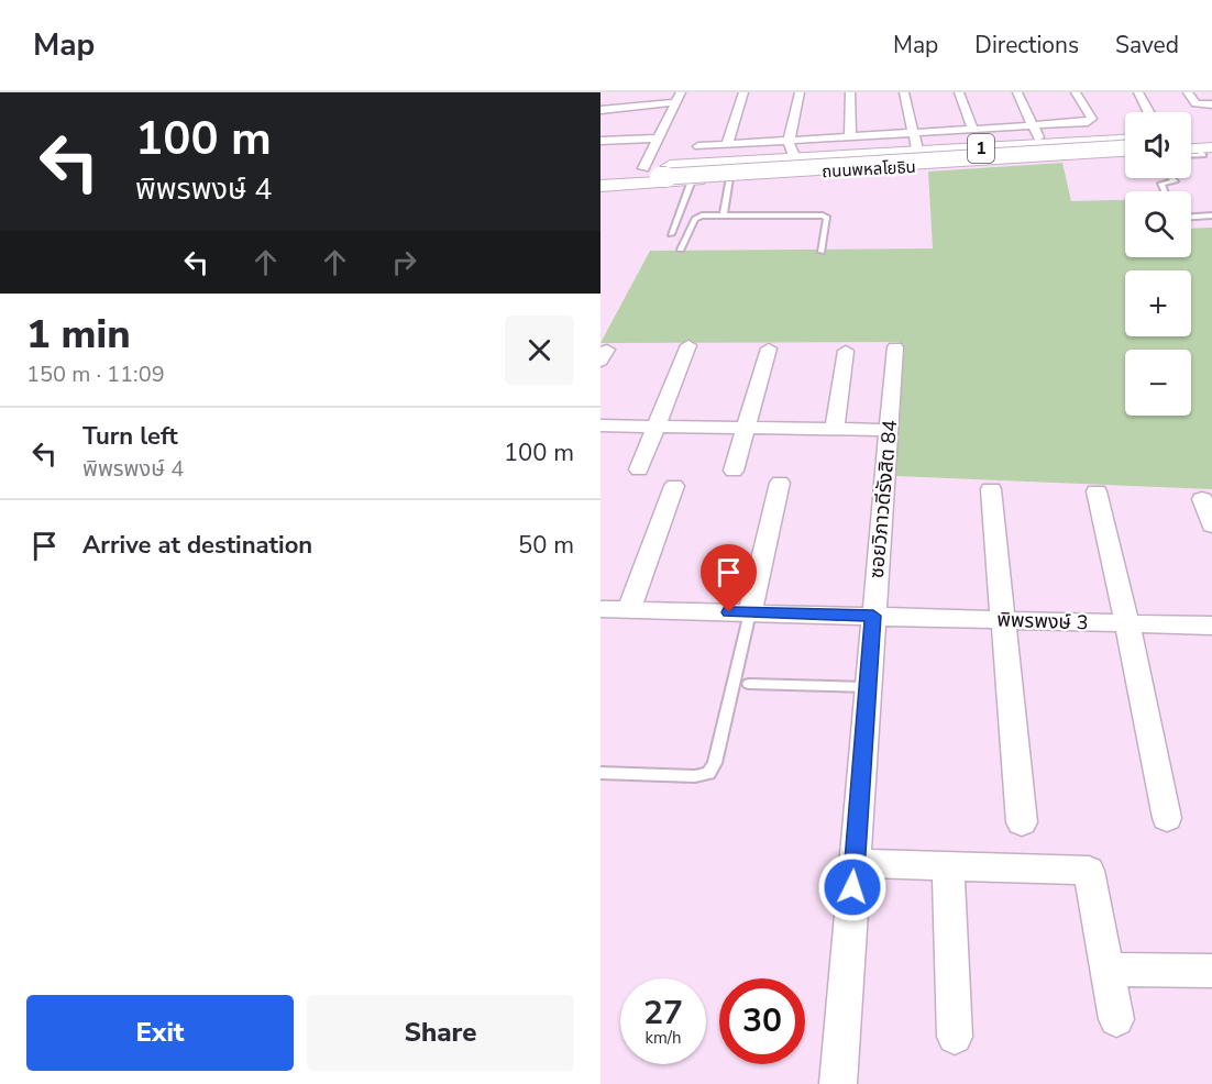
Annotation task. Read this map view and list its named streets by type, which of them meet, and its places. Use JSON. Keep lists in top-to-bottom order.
{
  "streets": {
    "main road": ["1", "ถนนพหลโยธิน"],
    "street": ["ซอยวิภาวดีรังสิต 84", "พิพรพงษ์ 3"]
  },
  "crossings": [
    ["ซอยวิภาวดีรังสิต 84", "พิพรพงษ์ 3"]
  ],
  "page": {
    "header": "Map",
    "nav": ["Map", "Directions", "Saved"],
    "turn": ["100 m", "พิพรพงษ์ 4"],
    "map_buttons": ["+", "−"],
    "heading": ["1 min", "150 m · 11:09"],
    "list": [
      {
        "name": "Turn left",
        "note": "พิพรพงษ์ 4",
        "value": "100 m"
      },
      {
        "name": "Arrive at destination",
        "value": "50 m"
      }
    ],
    "speed": "27 km/h",
    "limit": "30",
    "buttons": ["Exit", "Share"]
  }
}
